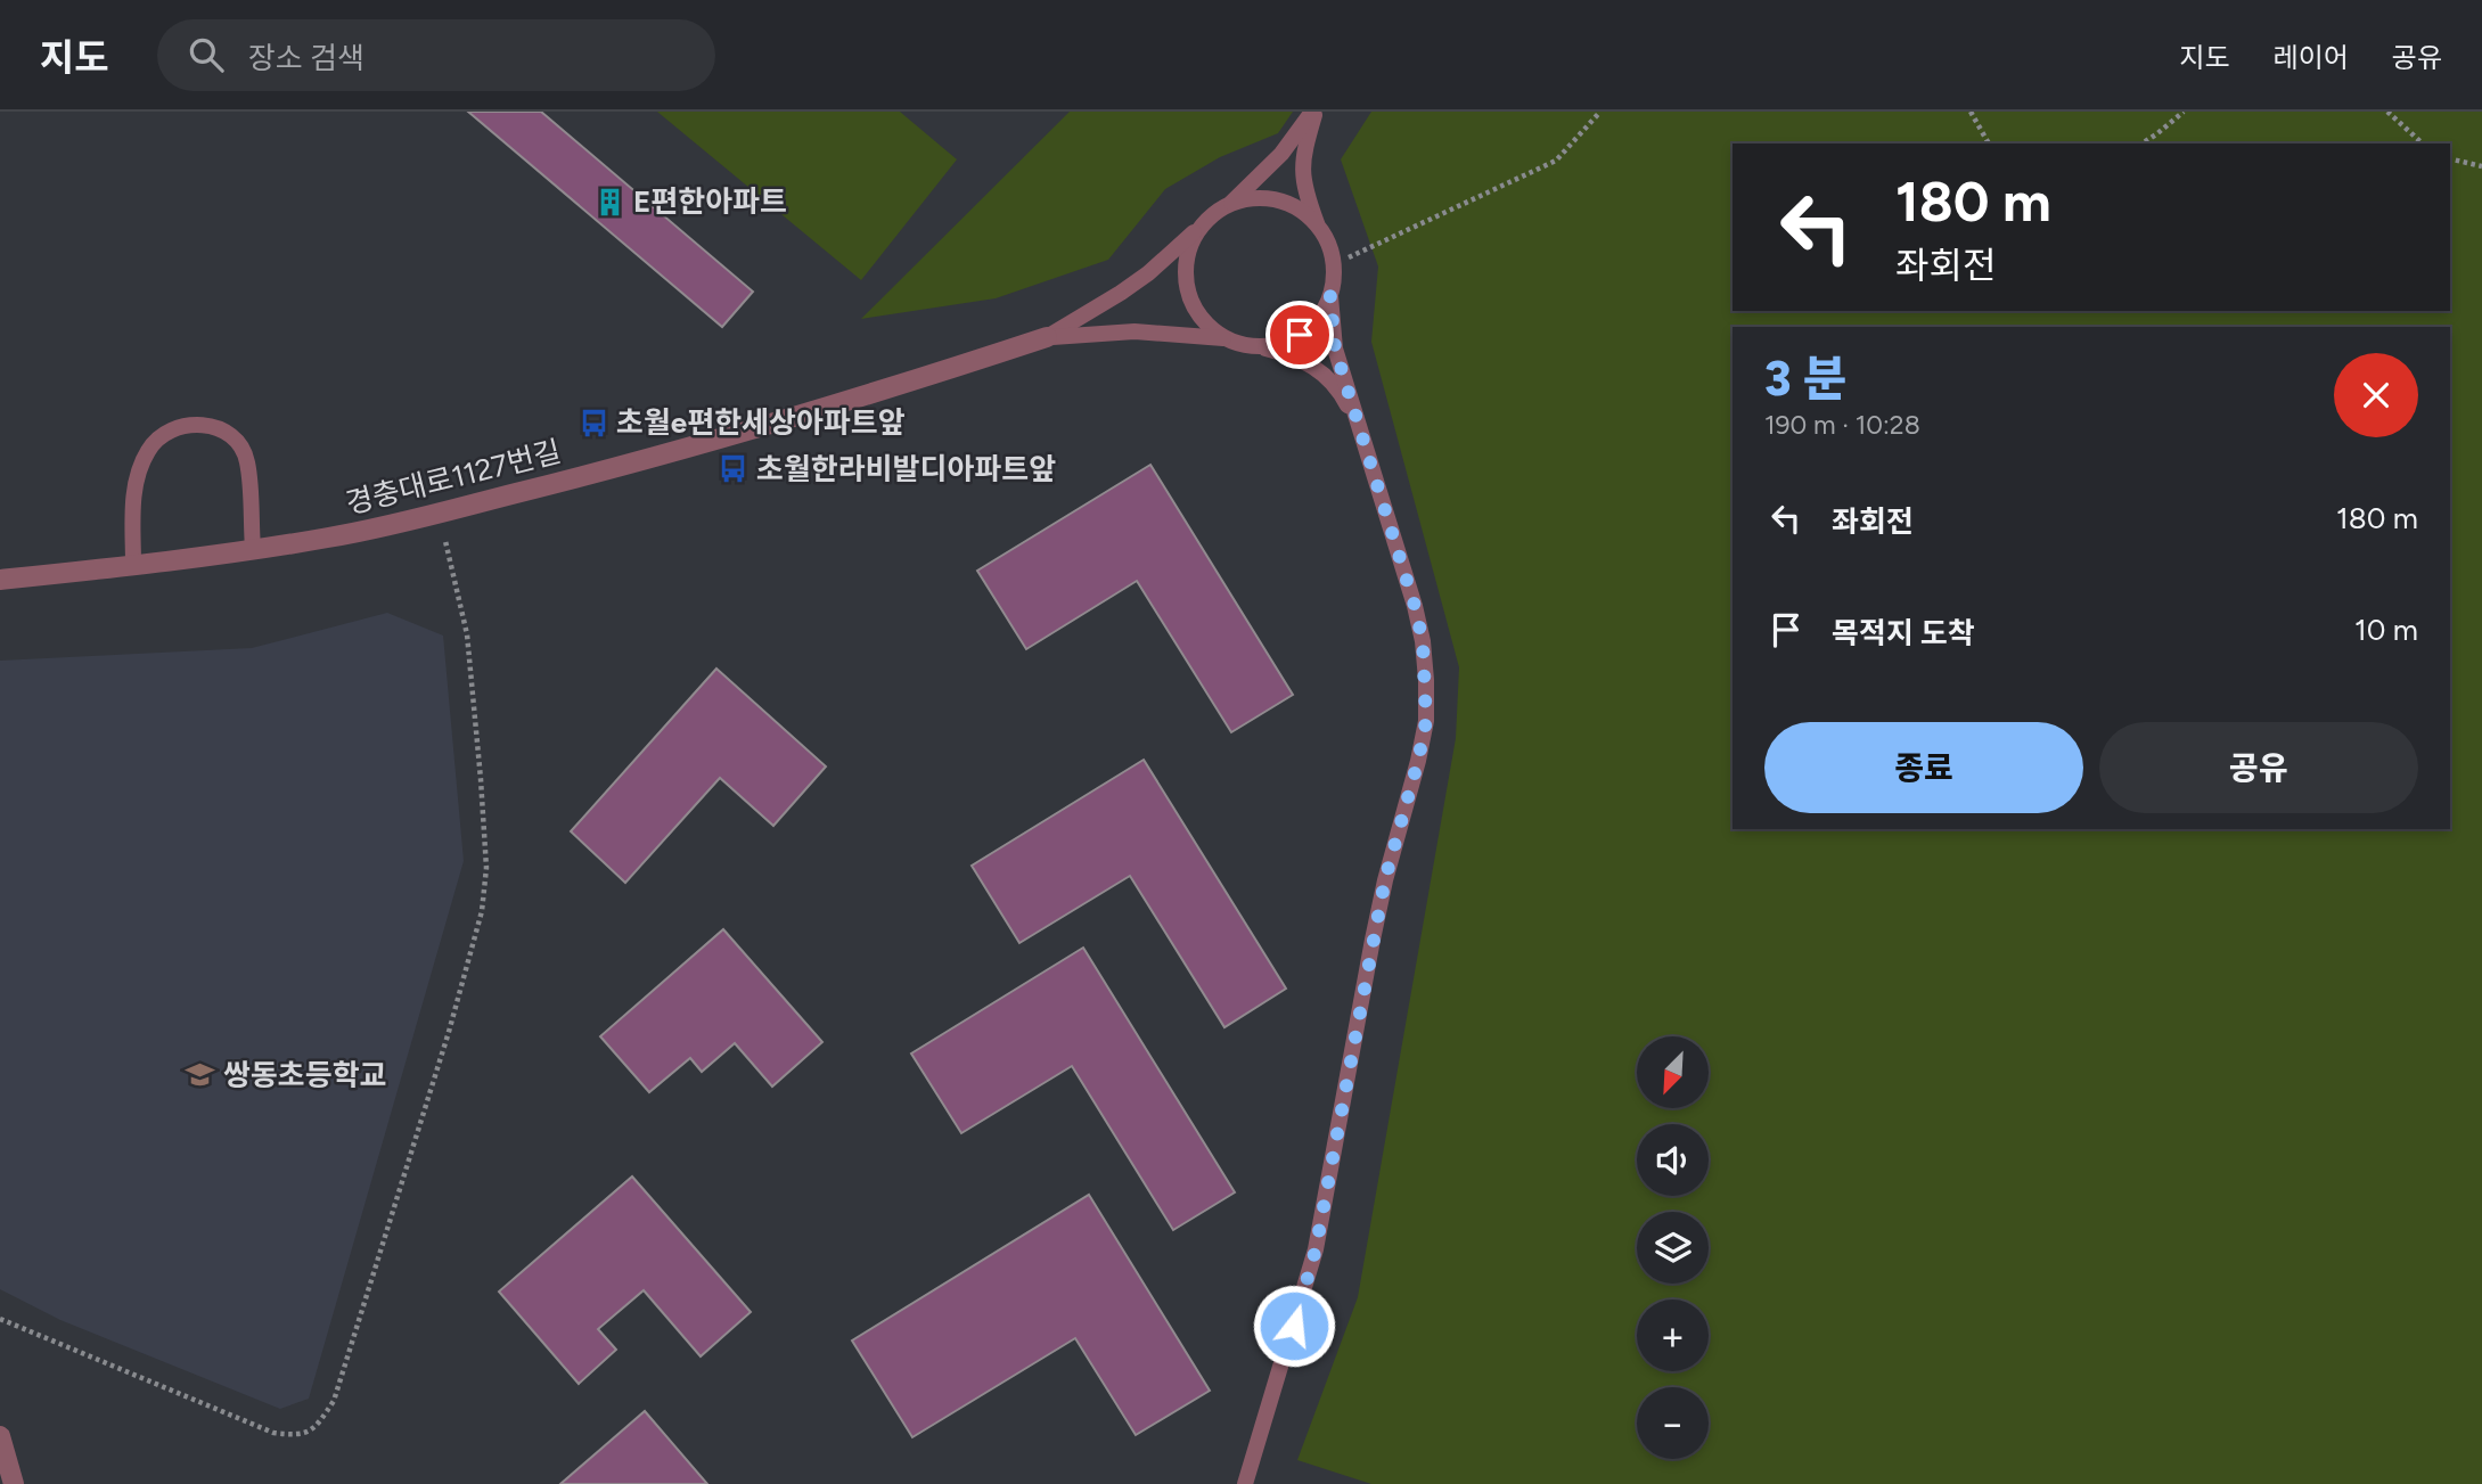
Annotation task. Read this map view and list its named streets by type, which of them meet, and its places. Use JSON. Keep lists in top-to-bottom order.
{
  "streets": {
    "street": ["경충대로1127번길"]
  },
  "places": {
    "building": ["E편한아파트"],
    "bus stop": ["초월e편한세상아파트앞", "초월한라비발디아파트앞"],
    "school or university": ["쌍동초등학교"]
  },
  "north": "bottom left",
  "page": {
    "header": "지도",
    "search": "장소 검색",
    "nav": ["지도", "레이어", "공유"],
    "turn": ["180 m", "좌회전"],
    "heading": ["3 분", "190 m · 10:28"],
    "list": [
      {
        "name": "좌회전",
        "value": "180 m"
      },
      {
        "name": "목적지 도착",
        "value": "10 m"
      }
    ],
    "buttons": ["종료", "공유"],
    "map_buttons": ["+", "−"]
  }
}
